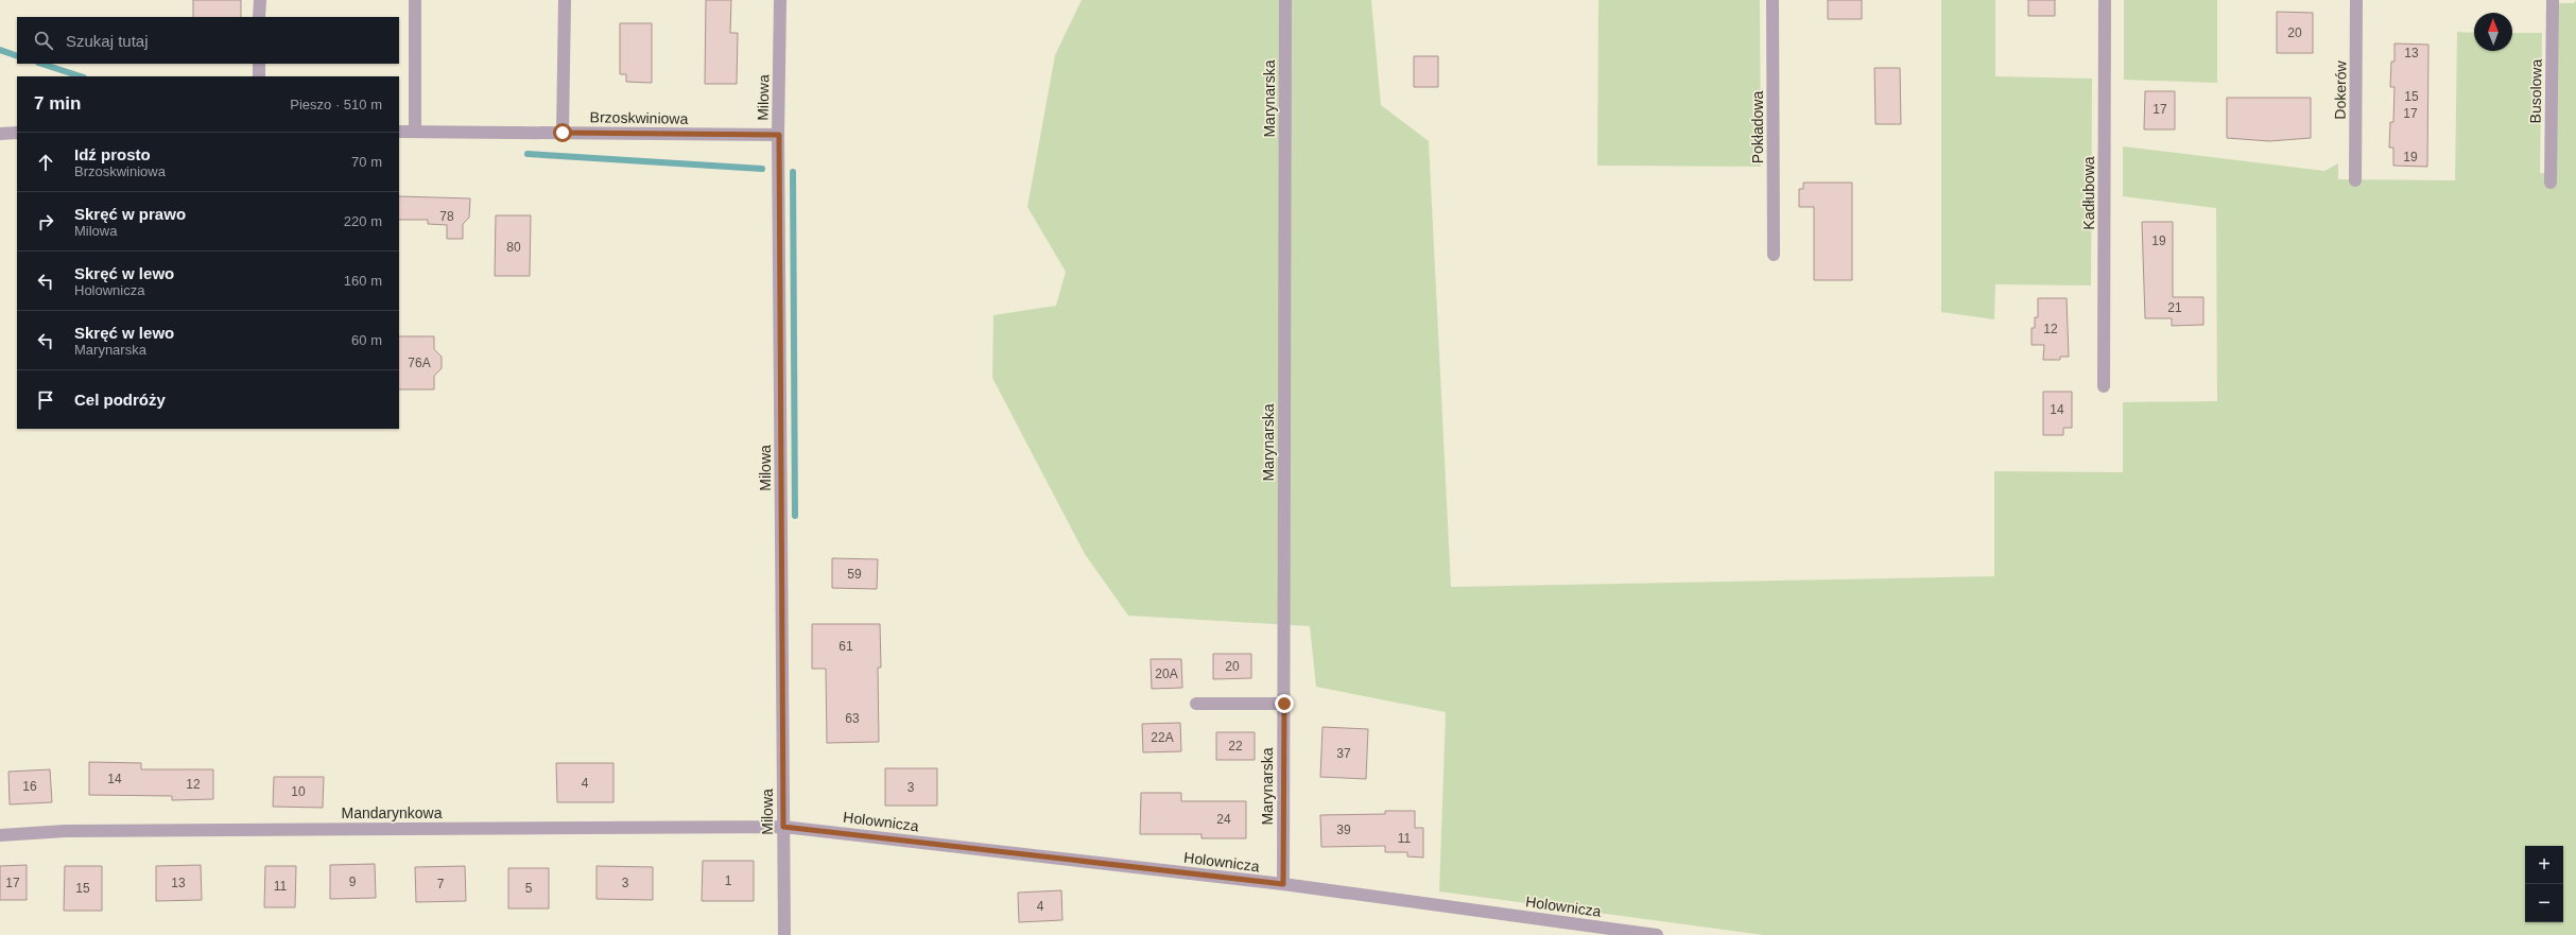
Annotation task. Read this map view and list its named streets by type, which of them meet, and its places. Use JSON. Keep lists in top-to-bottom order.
{
  "streets": {
    "street": [
      "Dokerów",
      "Busolowa",
      "Milowa",
      "Marynarska",
      "Brzoskwiniowa",
      "Pokładowa",
      "Kadłubowa",
      "Mandarynkowa",
      "Holownicza"
    ]
  },
  "crossings": [
    ["Milowa", "Brzoskwiniowa"],
    ["Milowa", "Mandarynkowa"],
    ["Milowa", "Holownicza"],
    ["Marynarska", "Holownicza"],
    ["Mandarynkowa", "Holownicza"]
  ],
  "house_numbers": [
    "20",
    "13",
    "15",
    "17",
    "17",
    "19",
    "78",
    "19",
    "80",
    "21",
    "12",
    "76A",
    "14",
    "59",
    "61",
    "20",
    "20A",
    "63",
    "22A",
    "22",
    "37",
    "14",
    "4",
    "12",
    "16",
    "3",
    "10",
    "24",
    "39",
    "11",
    "1",
    "9",
    "17",
    "13",
    "3",
    "7",
    "11",
    "15",
    "5",
    "4"
  ],
  "north": "top",
  "page": {
    "search": "Szukaj tutaj",
    "heading": ["7 min", "Pieszo · 510 m"],
    "list": [
      ["Idź prosto", "Brzoskwiniowa", "70 m"],
      ["Skręć w prawo", "Milowa", "220 m"],
      ["Skręć w lewo", "Holownicza", "160 m"],
      ["Skręć w lewo", "Marynarska", "60 m"],
      "Cel podróży"
    ],
    "map_buttons": ["+", "−"]
  }
}
